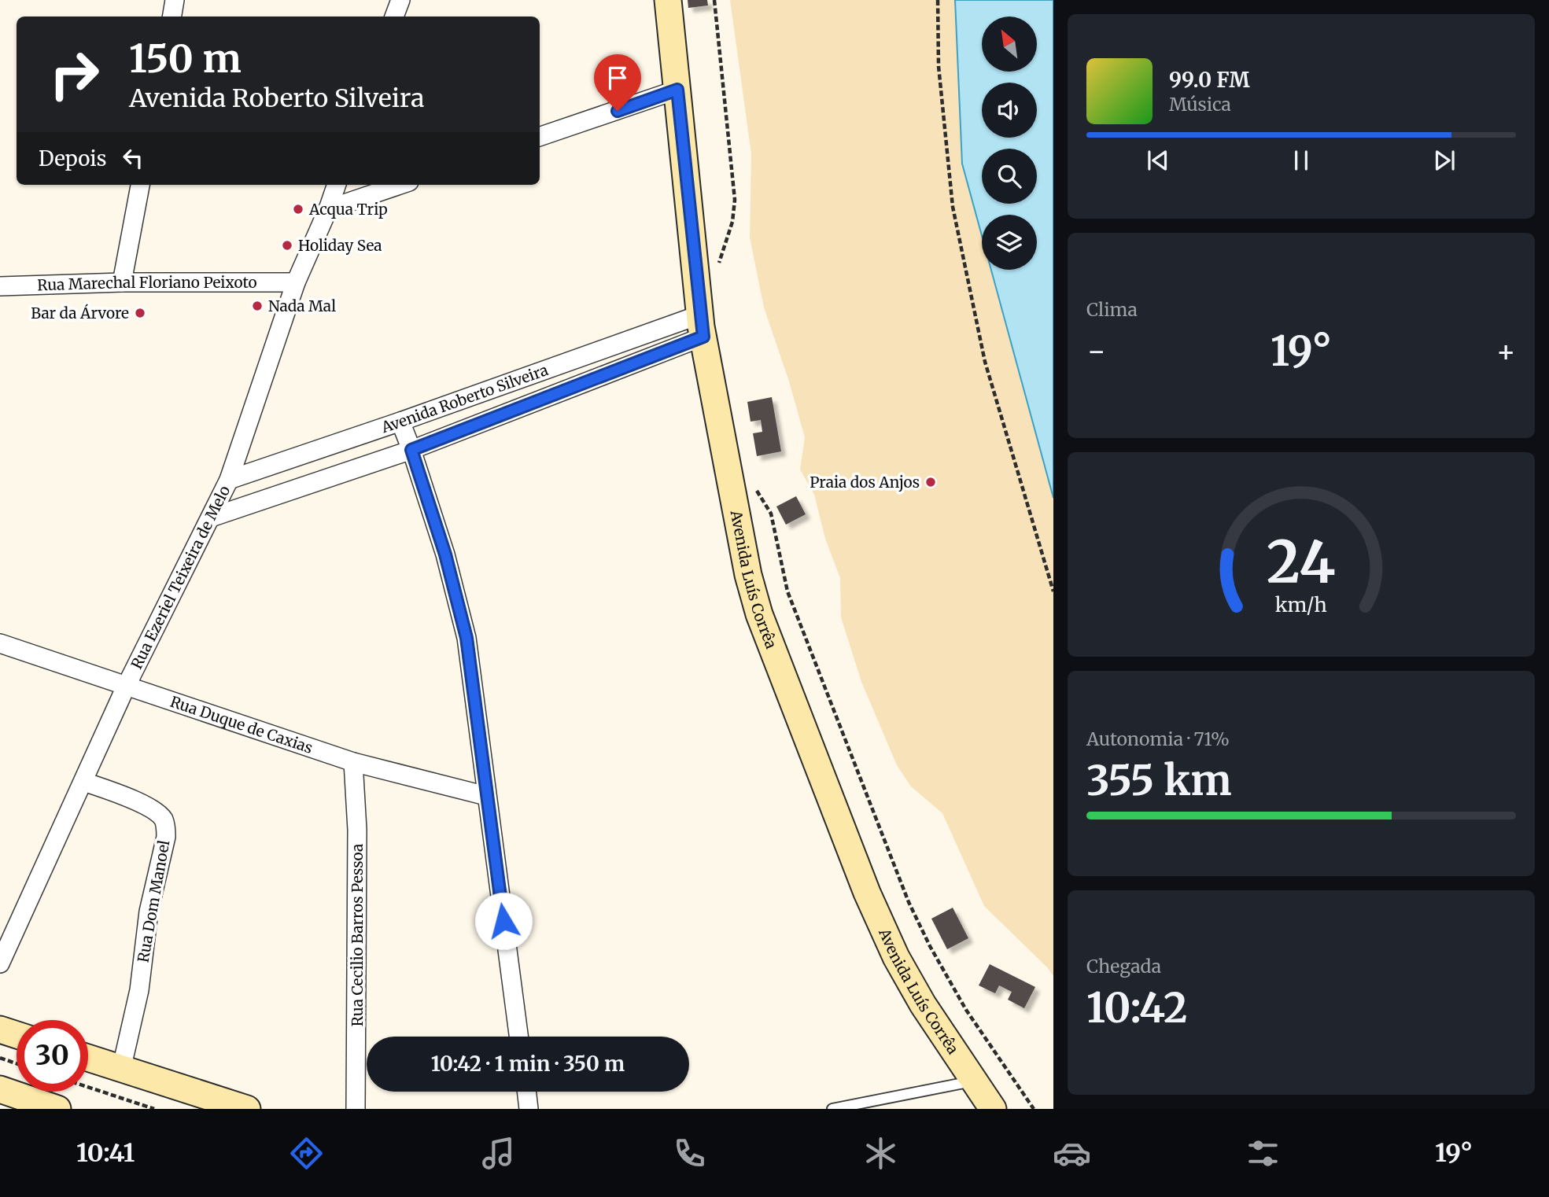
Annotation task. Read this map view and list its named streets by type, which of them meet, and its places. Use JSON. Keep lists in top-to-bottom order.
{
  "streets": {
    "main road": ["Avenida Luís Corrêa"],
    "street": [
      "Rua Marechal Floriano Peixoto",
      "Avenida Roberto Silveira",
      "Rua Ezeriel Teixeira de Melo",
      "Rua Duque de Caxias",
      "Rua Dom Manoel",
      "Rua Cecilio Barros Pessoa"
    ]
  },
  "crossings": [
    ["Rua Marechal Floriano Peixoto", "Rua Ezeriel Teixeira de Melo"],
    ["Avenida Roberto Silveira", "Rua Ezeriel Teixeira de Melo"],
    ["Avenida Roberto Silveira", "Avenida Luís Corrêa"],
    ["Rua Ezeriel Teixeira de Melo", "Rua Duque de Caxias"],
    ["Rua Ezeriel Teixeira de Melo", "Rua Dom Manoel"],
    ["Rua Duque de Caxias", "Rua Cecilio Barros Pessoa"]
  ],
  "places": [
    "Acqua Trip",
    "Holiday Sea",
    "Nada Mal",
    "Bar da Árvore",
    "Praia dos Anjos"
  ],
  "north": "top left",
  "page": {
    "turn": ["150 m", "Avenida Roberto Silveira"],
    "song": ["99.0 FM", "Música"],
    "then": "Depois",
    "tile": [
      "Clima",
      ["Autonomia · 71%", "355 km"],
      ["Chegada", "10:42"]
    ],
    "heat": ["−", "19°", "+"],
    "limit": "30",
    "trip": "10:42 · 1 min · 350 m",
    "tabs": ["10:41", "19°"],
    "gauge": ["24", "km/h"]
  }
}
